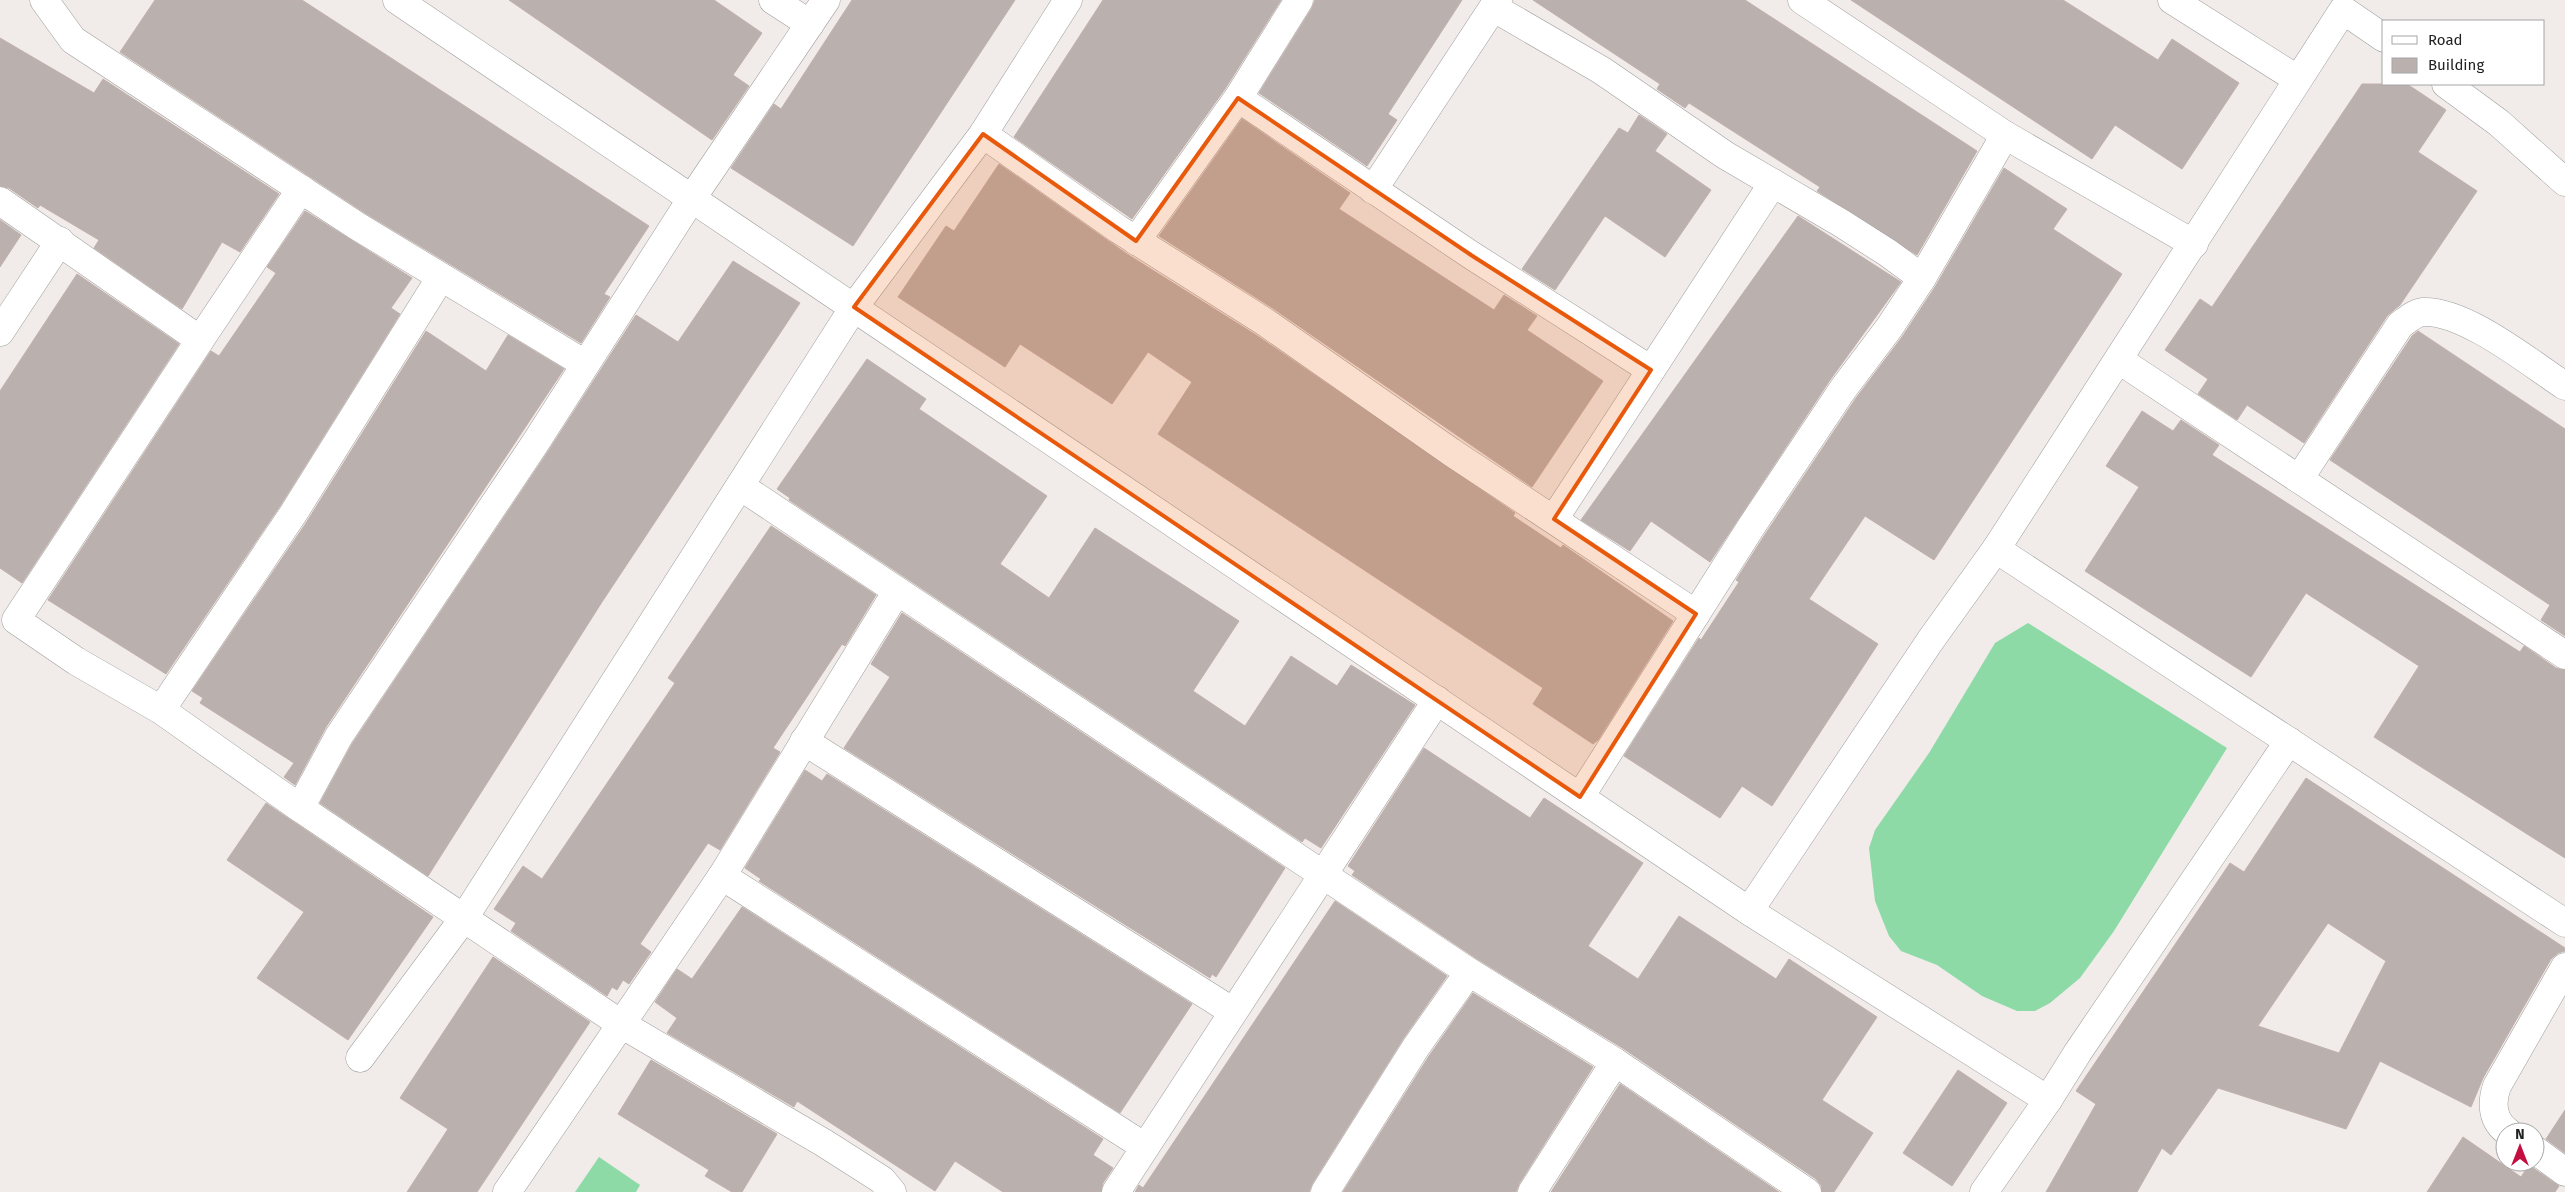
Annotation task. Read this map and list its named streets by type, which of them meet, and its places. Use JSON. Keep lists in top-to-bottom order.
{
  "legend": ["Road", "Building"],
  "north": "top"
}
